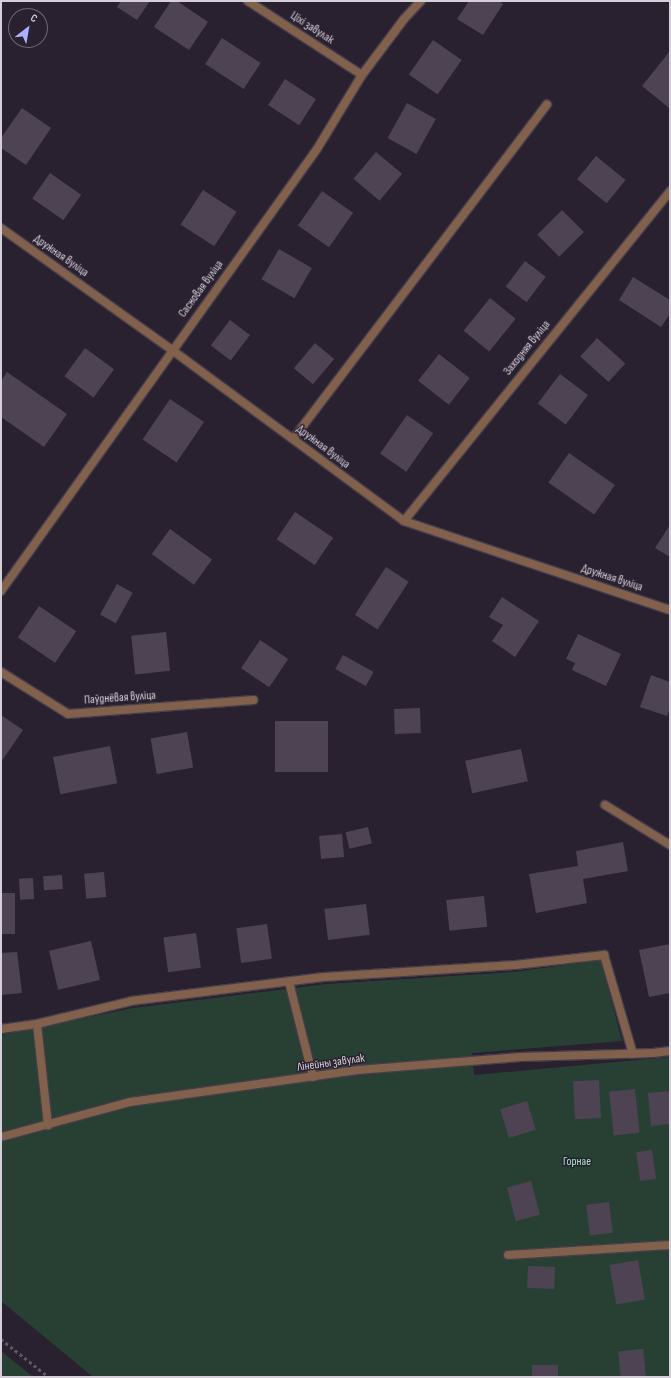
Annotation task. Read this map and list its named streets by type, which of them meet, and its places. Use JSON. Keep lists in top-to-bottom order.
{
  "streets": {
    "street": [
      "Ціхі завулак",
      "Дружная вуліца",
      "Сасновая вуліца",
      "Заходняя вуліца",
      "Паўднёвая вуліца",
      "Лінейны завулак"
    ]
  },
  "crossings": [
    ["Ціхі завулак", "Сасновая вуліца"],
    ["Дружная вуліца", "Сасновая вуліца"],
    ["Дружная вуліца", "Заходняя вуліца"]
  ],
  "parks": ["Горнае"],
  "north": "top right"
}
